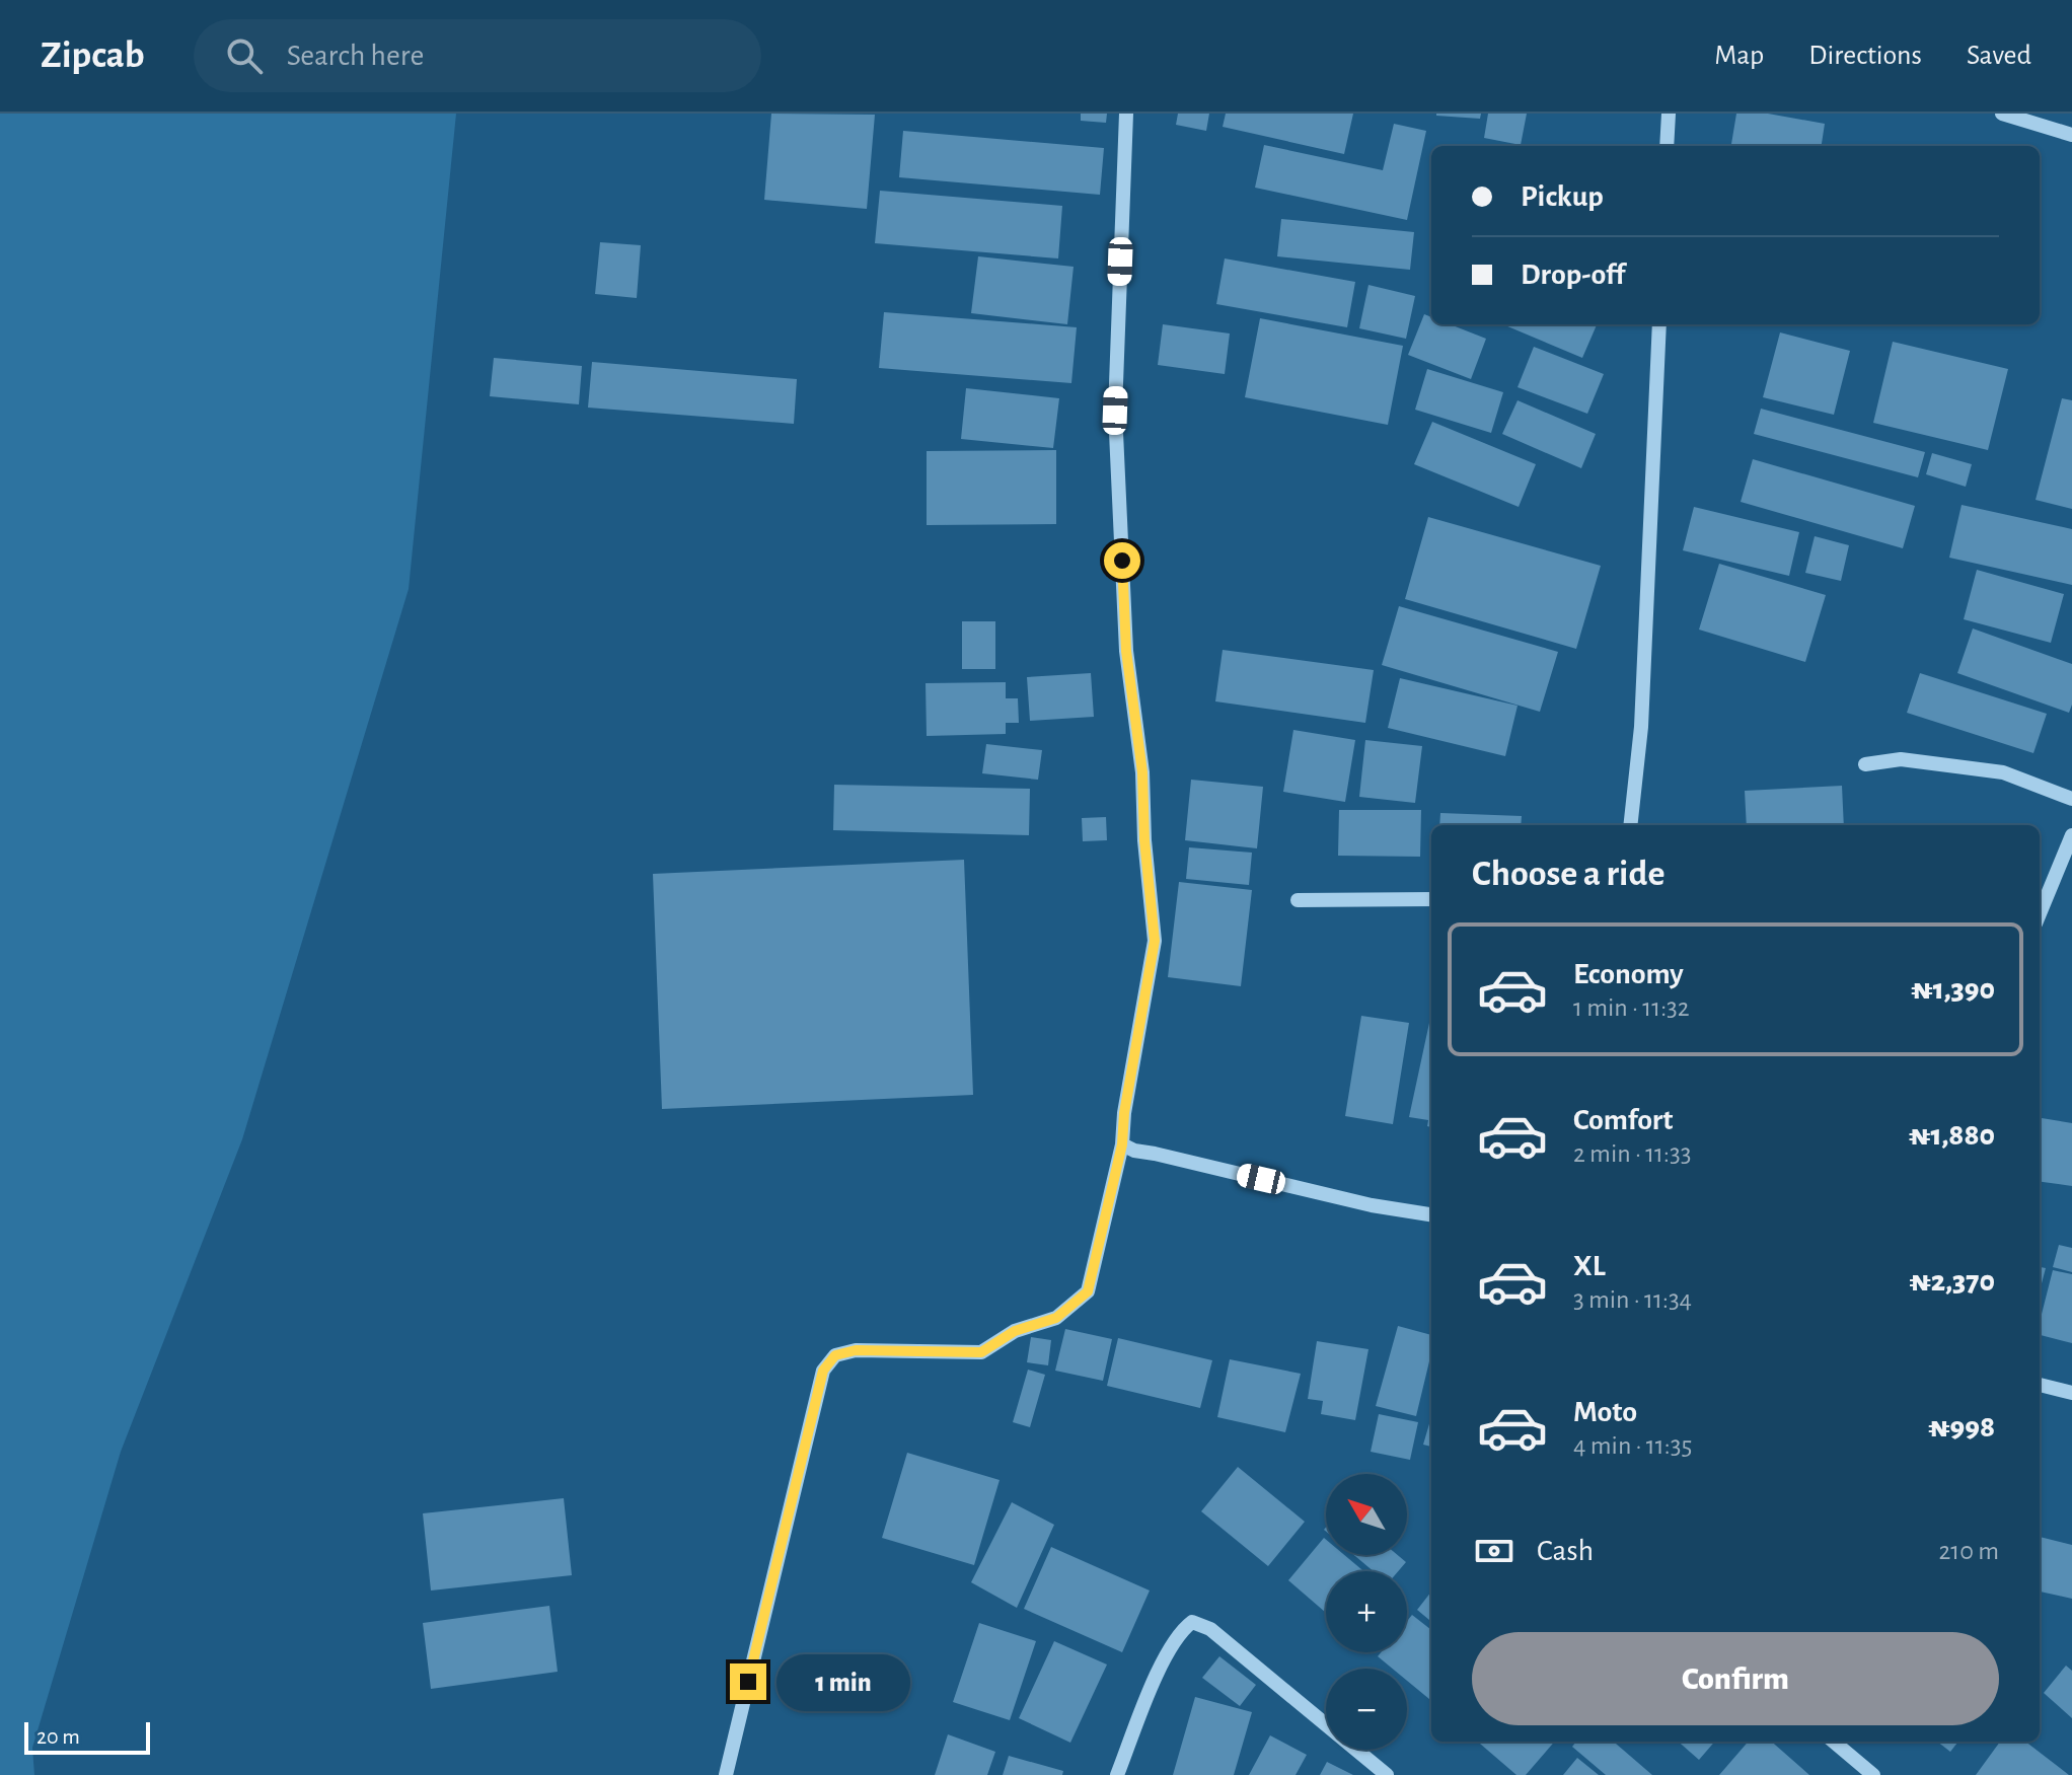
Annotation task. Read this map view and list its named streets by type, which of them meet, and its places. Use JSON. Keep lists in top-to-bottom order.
{
  "scale_bar": "20 m",
  "north": "top left",
  "page": {
    "header": "Zipcab",
    "search": "Search here",
    "nav": ["Map", "Directions", "Saved"],
    "banner": ["Pickup", "Drop-off"],
    "heading": "Choose a ride",
    "list": [
      {
        "name": "Economy",
        "note": "1 min · 11:32",
        "value": "₦1,390"
      },
      {
        "name": "Comfort",
        "note": "2 min · 11:33",
        "value": "₦1,880"
      },
      {
        "name": "XL",
        "note": "3 min · 11:34",
        "value": "₦2,370"
      },
      {
        "name": "Moto",
        "note": "4 min · 11:35",
        "value": "₦998"
      }
    ],
    "map_buttons": ["+", "−"],
    "pay": ["Cash", "210 m"],
    "buttons": "Confirm",
    "bubble": "1 min",
    "scale": "20 m"
  }
}
